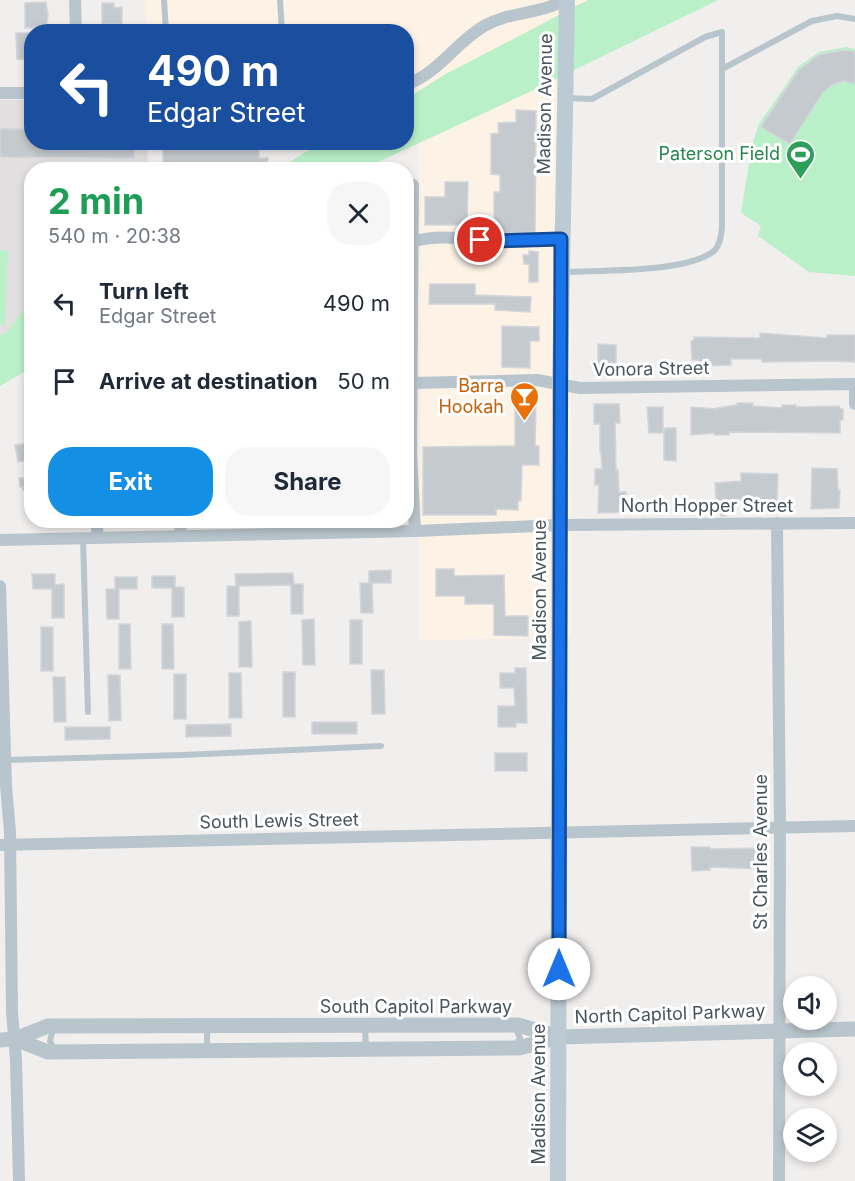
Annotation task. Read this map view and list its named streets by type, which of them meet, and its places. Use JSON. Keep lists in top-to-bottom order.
{
  "streets": {
    "main road": ["Madison Avenue"],
    "street": [
      "Vonora Street",
      "North Hopper Street",
      "South Lewis Street",
      "St Charles Avenue",
      "South Capitol Parkway",
      "North Capitol Parkway"
    ]
  },
  "crossings": [
    ["Madison Avenue", "Vonora Street"],
    ["Madison Avenue", "North Hopper Street"],
    ["Madison Avenue", "South Lewis Street"],
    ["Madison Avenue", "South Capitol Parkway"],
    ["Madison Avenue", "North Capitol Parkway"],
    ["North Hopper Street", "St Charles Avenue"],
    ["South Lewis Street", "St Charles Avenue"],
    ["St Charles Avenue", "North Capitol Parkway"],
    ["South Capitol Parkway", "North Capitol Parkway"]
  ],
  "places": {
    "sports": ["Paterson Field"],
    "bar": ["Barra Hookah"]
  },
  "page": {
    "turn": ["490 m", "Edgar Street"],
    "heading": ["2 min", "540 m · 20:38"],
    "list": [
      {
        "name": "Turn left",
        "note": "Edgar Street",
        "value": "490 m"
      },
      {
        "name": "Arrive at destination",
        "value": "50 m"
      }
    ],
    "buttons": ["Exit", "Share"]
  }
}
